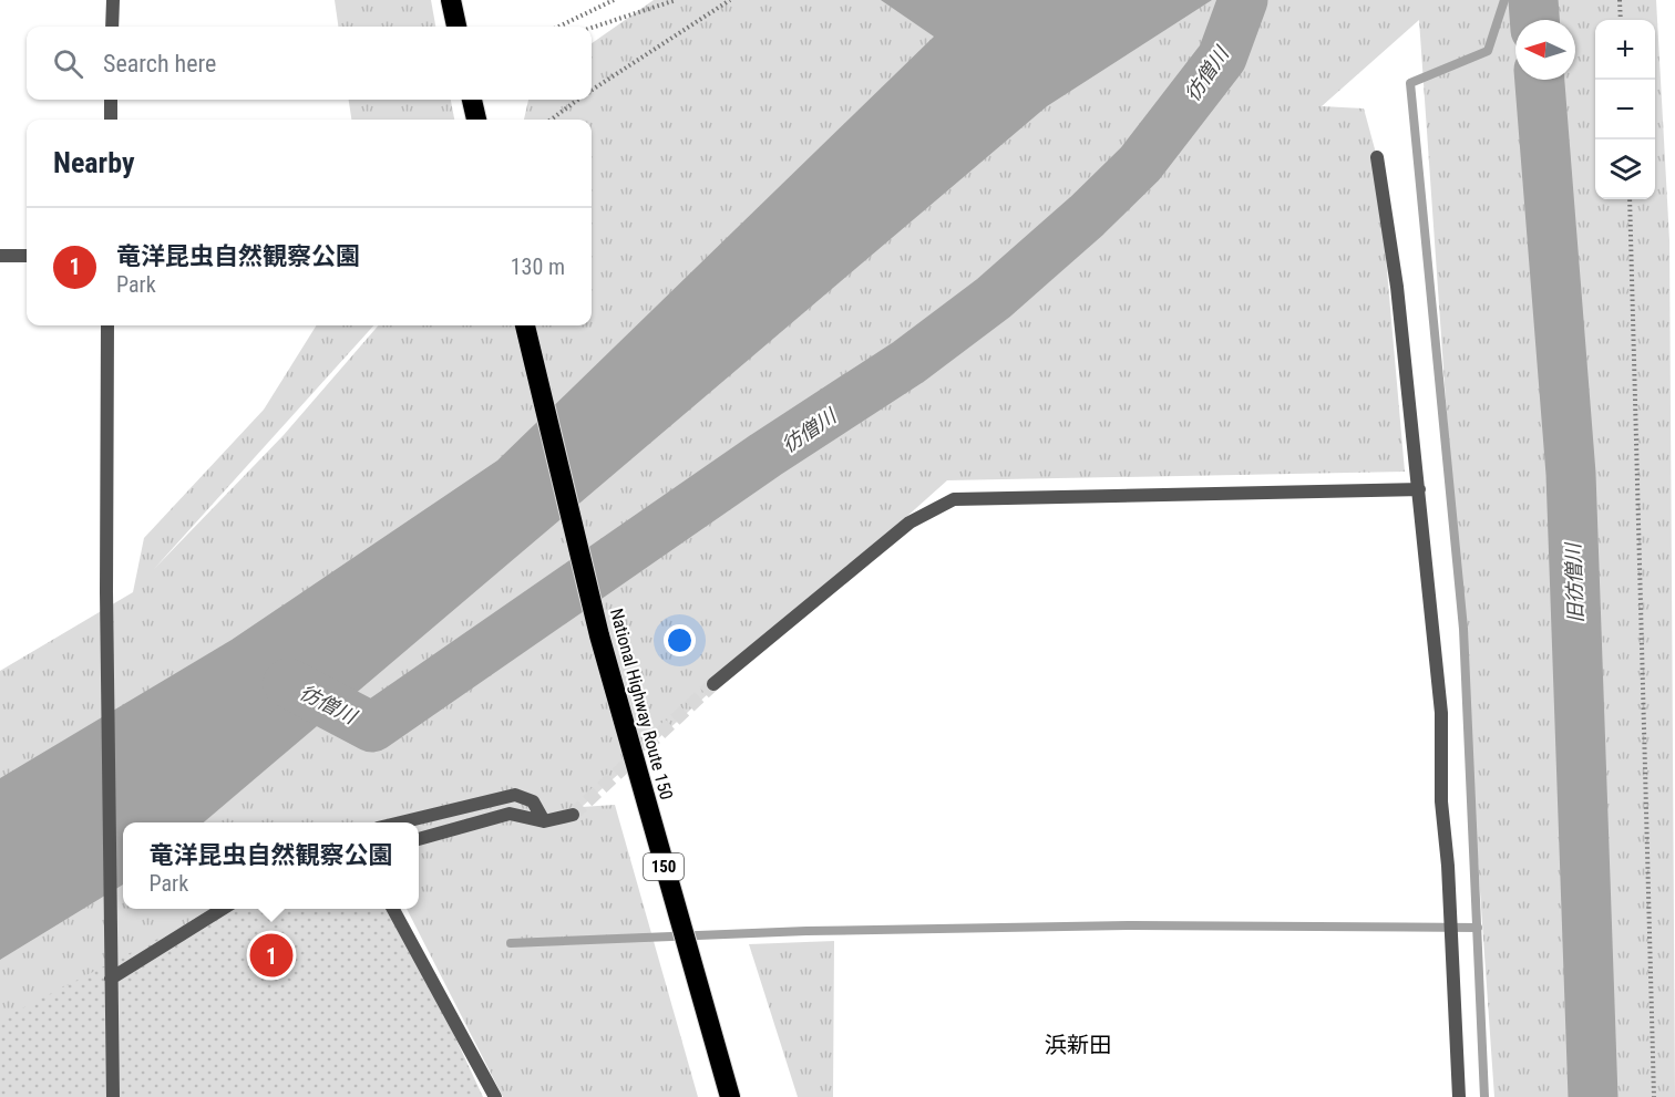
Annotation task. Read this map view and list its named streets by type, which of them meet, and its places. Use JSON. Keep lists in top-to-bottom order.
{
  "streets": {
    "highway": ["National Highway Route 150", "150"]
  },
  "districts": ["浜新田"],
  "water": ["彷僧川", "旧彷僧川"],
  "north": "left",
  "page": {
    "map_buttons": ["+", "−"],
    "search": "Search here",
    "heading": "Nearby",
    "list": [
      {
        "mark": "1",
        "name": "竜洋昆虫自然観察公園",
        "note": "Park",
        "value": "130 m"
      }
    ],
    "popup": ["竜洋昆虫自然観察公園", "Park"],
    "pins": "1"
  }
}
